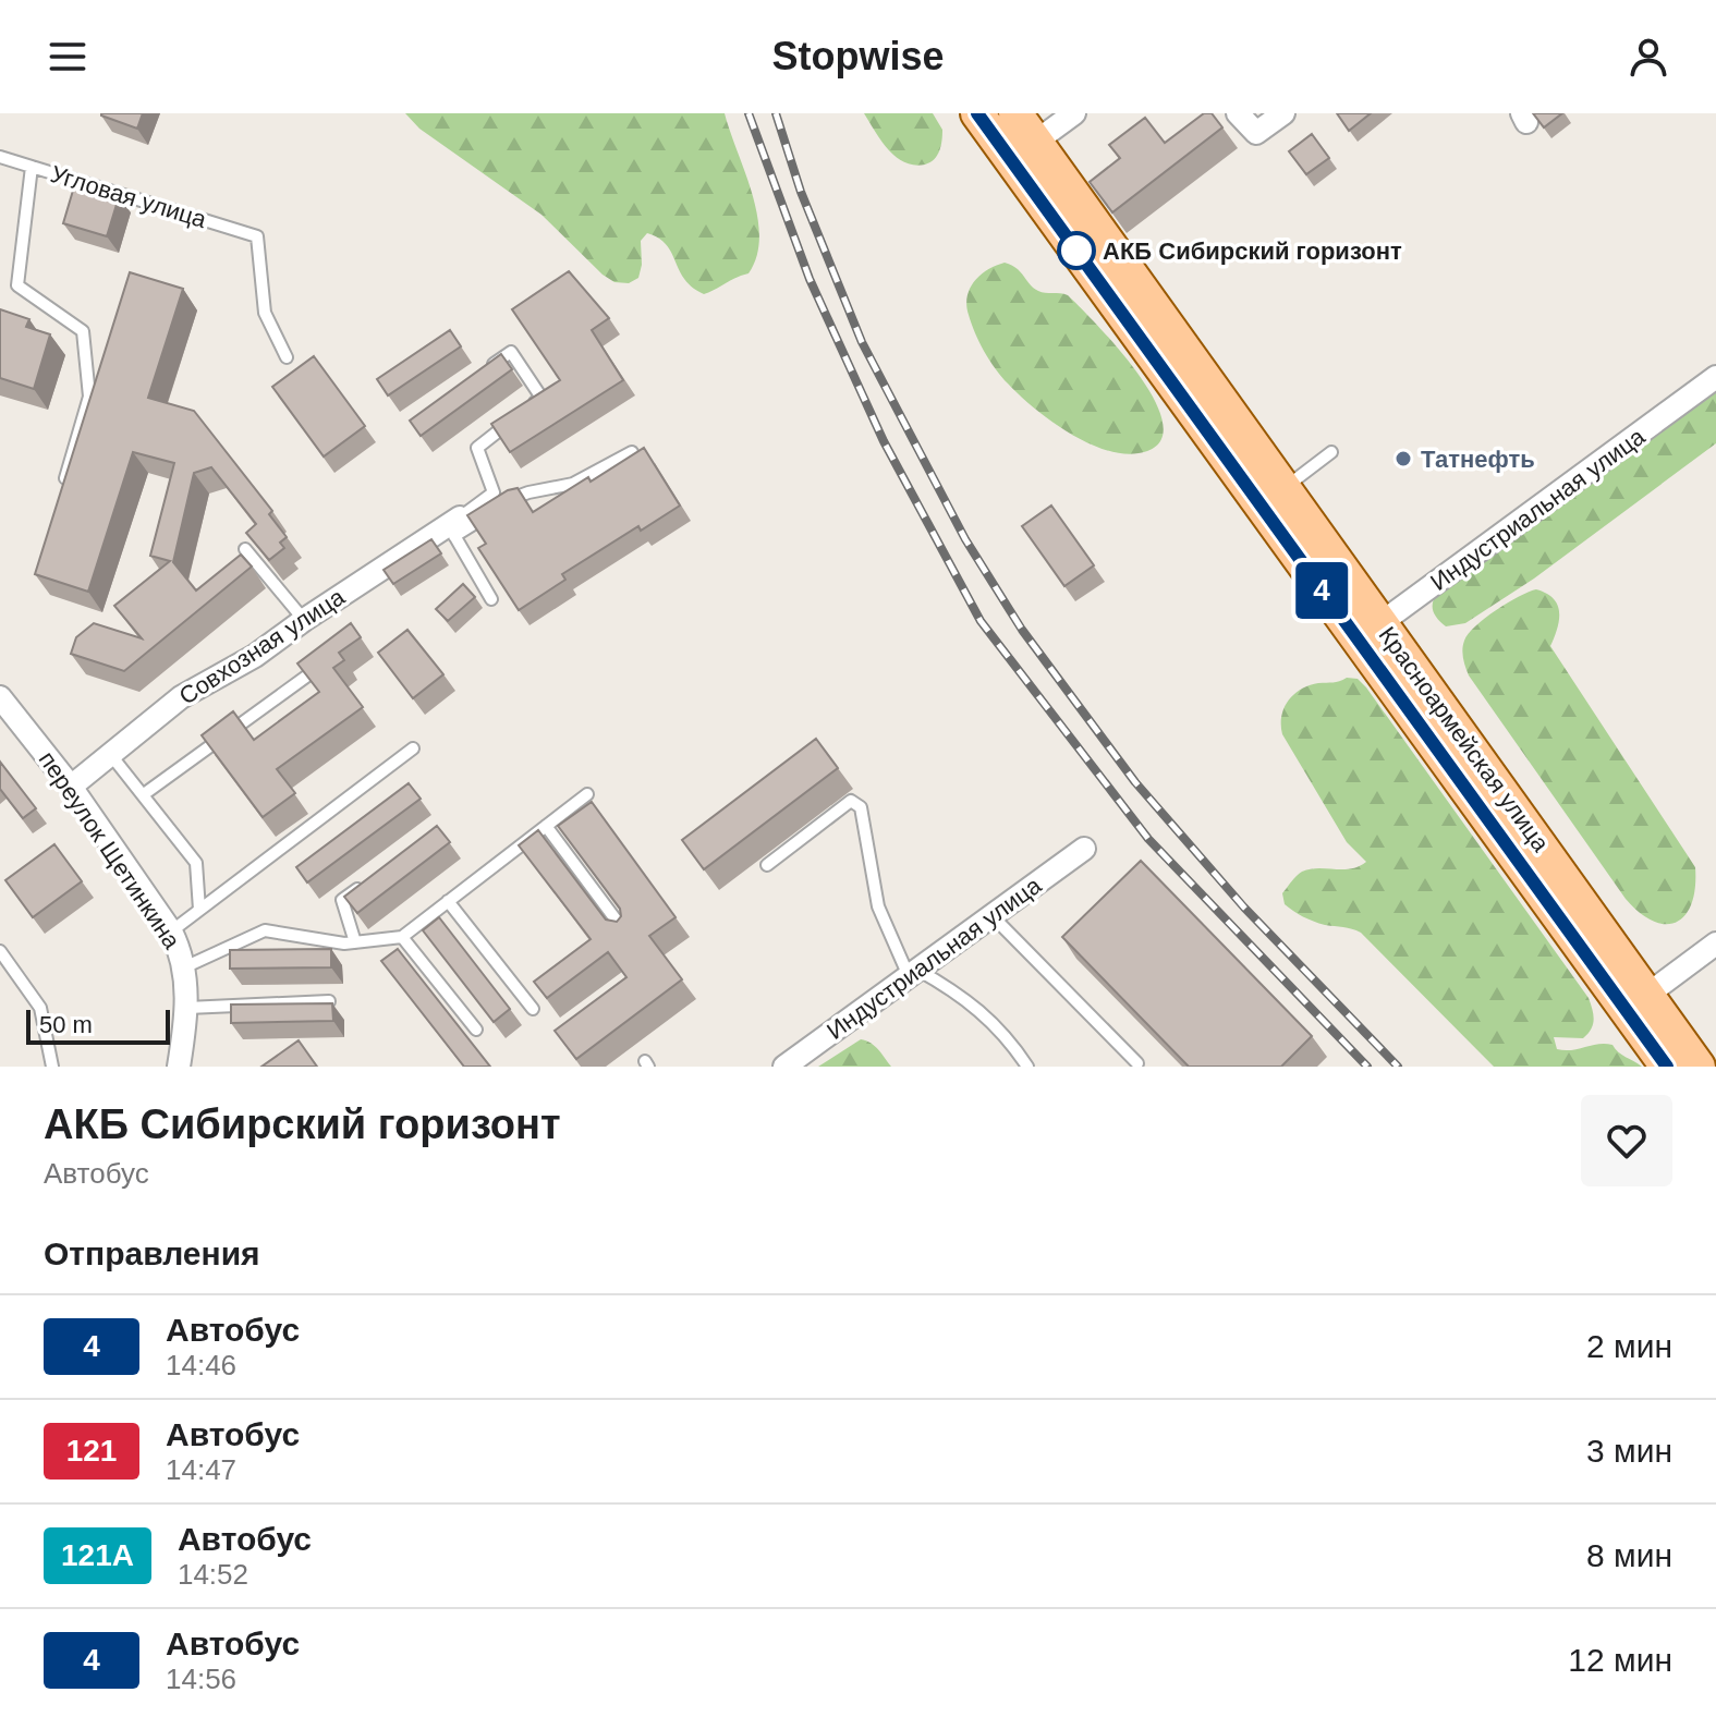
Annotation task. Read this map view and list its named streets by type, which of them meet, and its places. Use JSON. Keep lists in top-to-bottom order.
{
  "streets": {
    "main road": ["Красноармейская улица"],
    "street": ["Индустриальная улица", "Совхозная улица", "переулок Щетинкина"],
    "lane": ["Угловая улица"]
  },
  "crossings": [
    ["Индустриальная улица", "Красноармейская улица"],
    ["Совхозная улица", "переулок Щетинкина"]
  ],
  "places": ["АКБ Сибирский горизонт", "Татнефть"],
  "lines": ["bus line 4"],
  "scale_bar": "50 m",
  "page": {
    "header": "Stopwise",
    "on_map": "4",
    "scale": "50 m",
    "heading": [
      ["АКБ Сибирский горизонт", "Автобус"],
      "Отправления"
    ],
    "list": [
      {
        "mark": "4",
        "name": "Автобус",
        "note": "14:46",
        "value": "2 мин"
      },
      {
        "mark": "121",
        "name": "Автобус",
        "note": "14:47",
        "value": "3 мин"
      },
      {
        "mark": "121А",
        "name": "Автобус",
        "note": "14:52",
        "value": "8 мин"
      },
      {
        "mark": "4",
        "name": "Автобус",
        "note": "14:56",
        "value": "12 мин"
      }
    ]
  }
}
